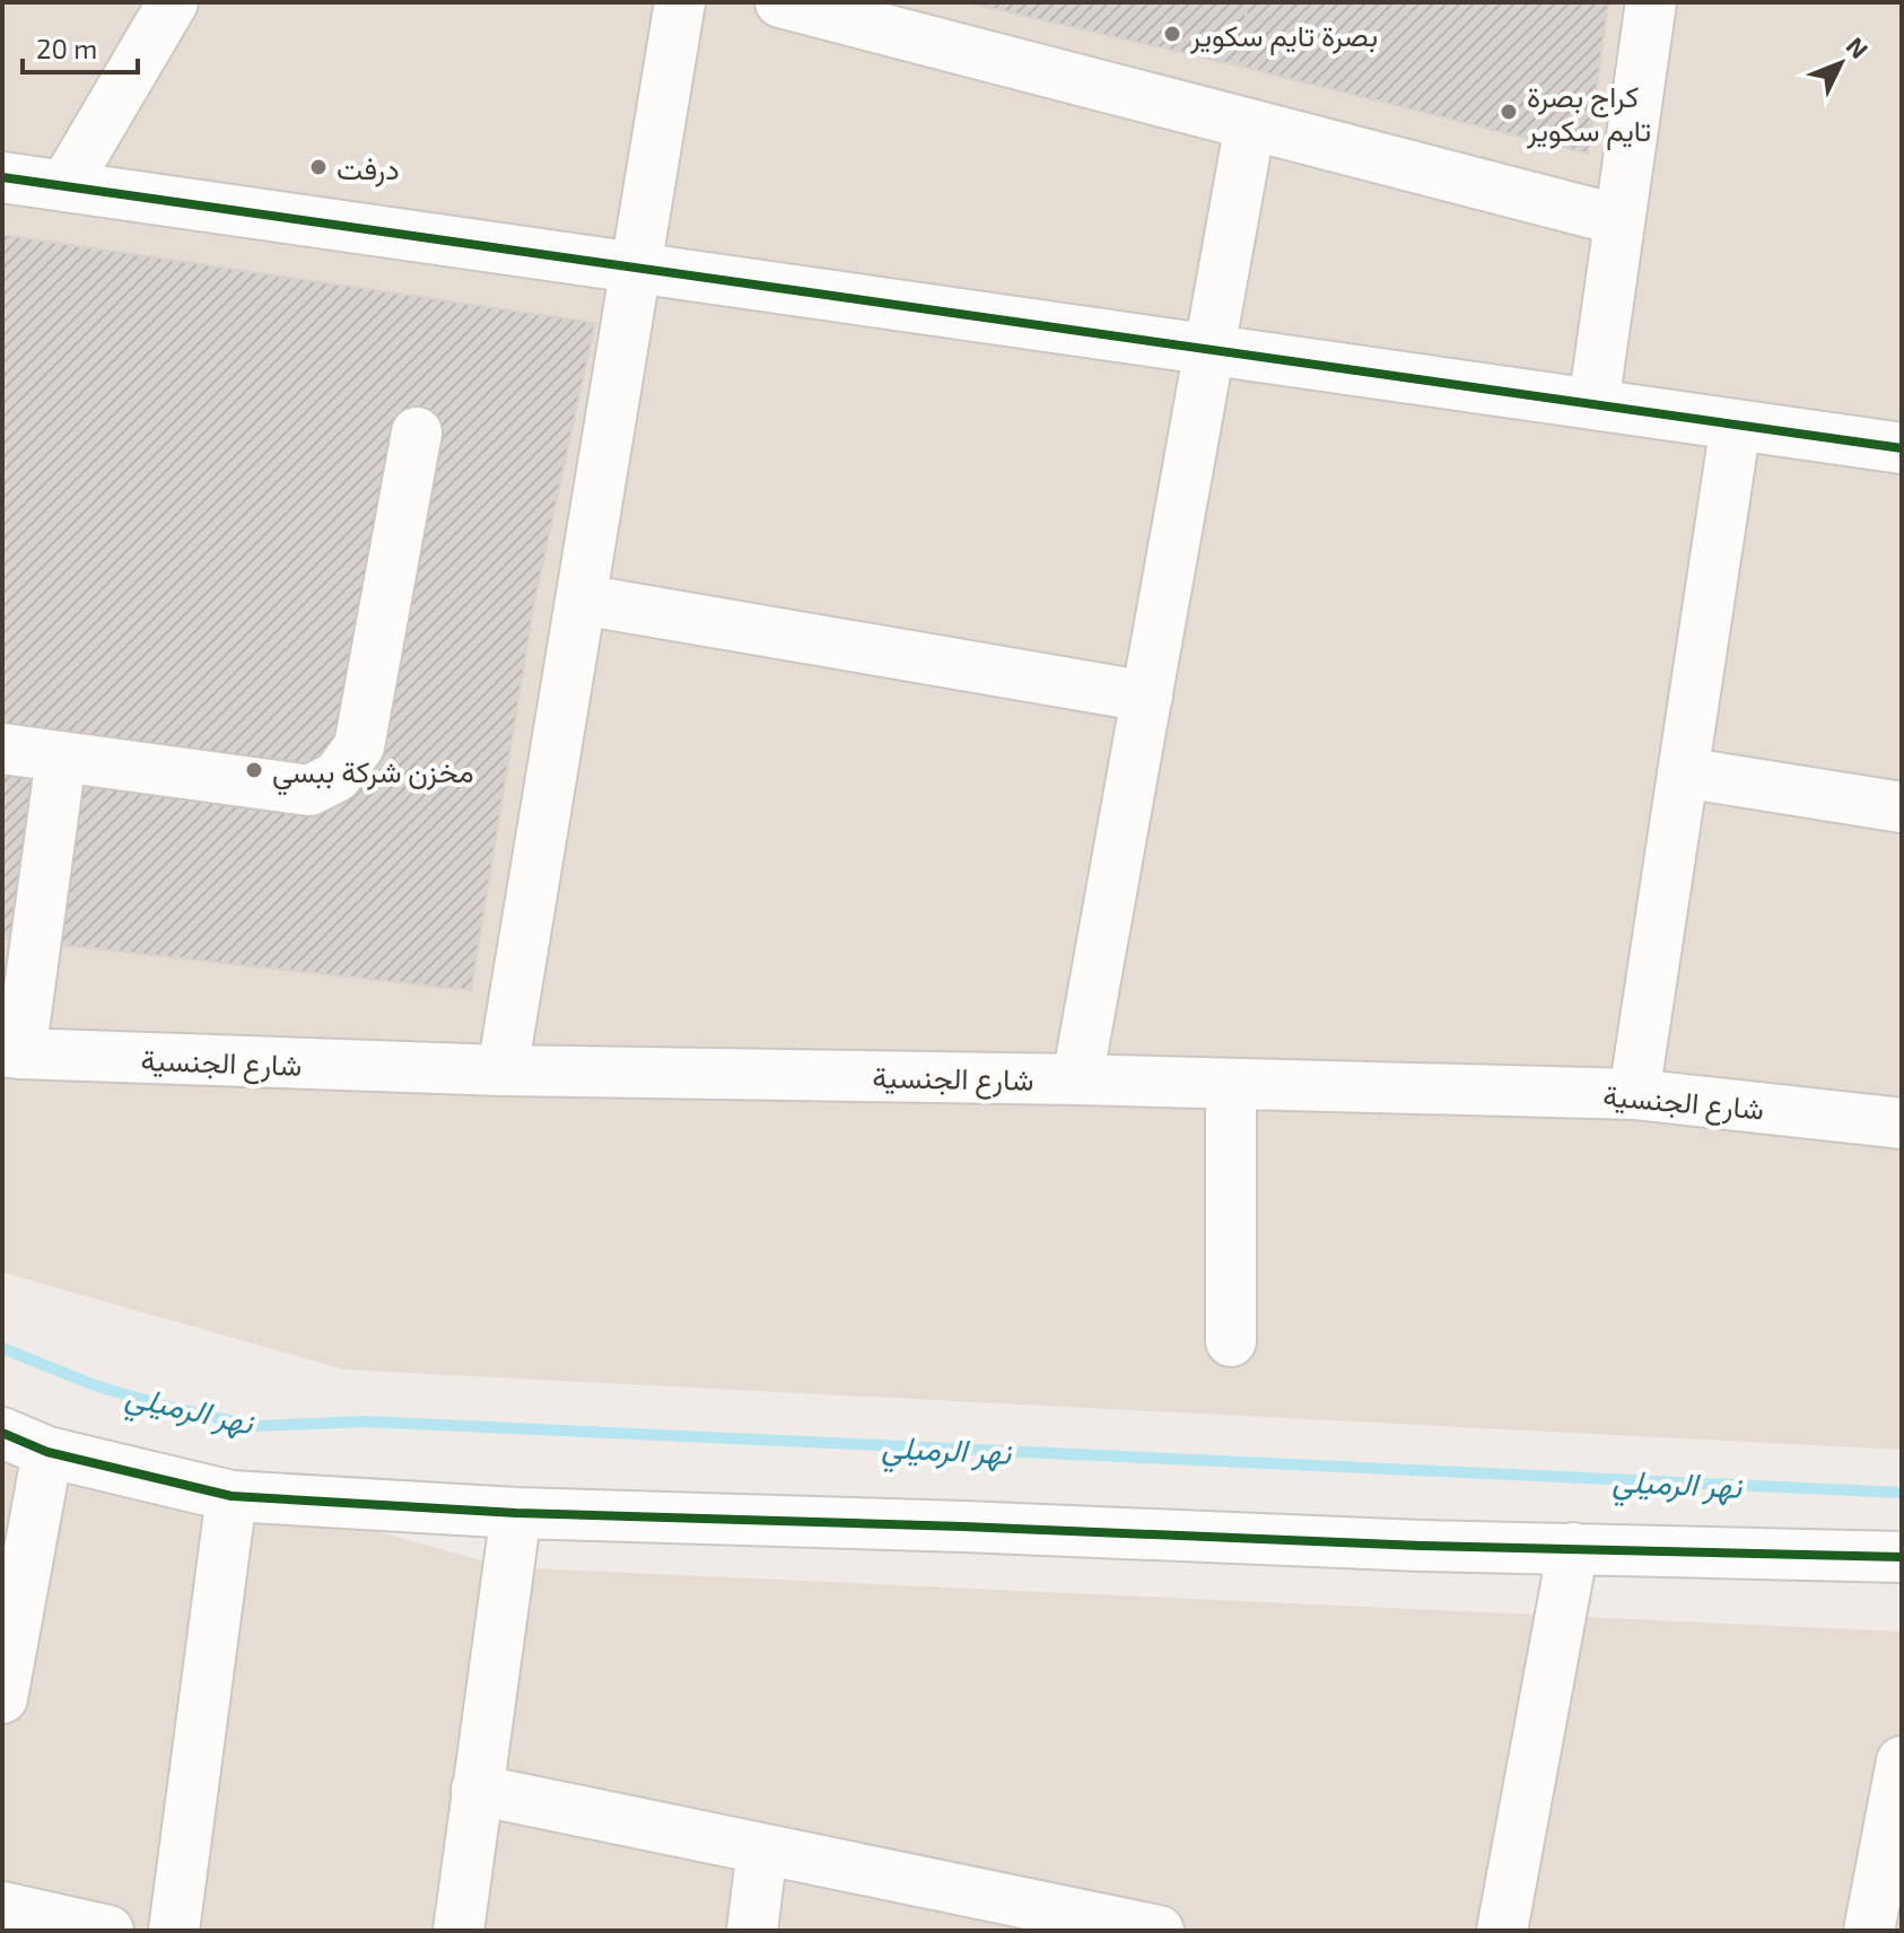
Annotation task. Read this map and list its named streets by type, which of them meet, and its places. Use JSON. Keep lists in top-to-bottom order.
{
  "streets": {
    "street": ["شارع الجنسية"]
  },
  "water": ["نهر الرميلي"],
  "places": [
    "بصرة تايم سكوير",
    "كراج بصرة تايم سكوير",
    "درفت",
    "مخزن شركة ببسي"
  ],
  "scale_bar": "20 m",
  "north": "top right"
}
